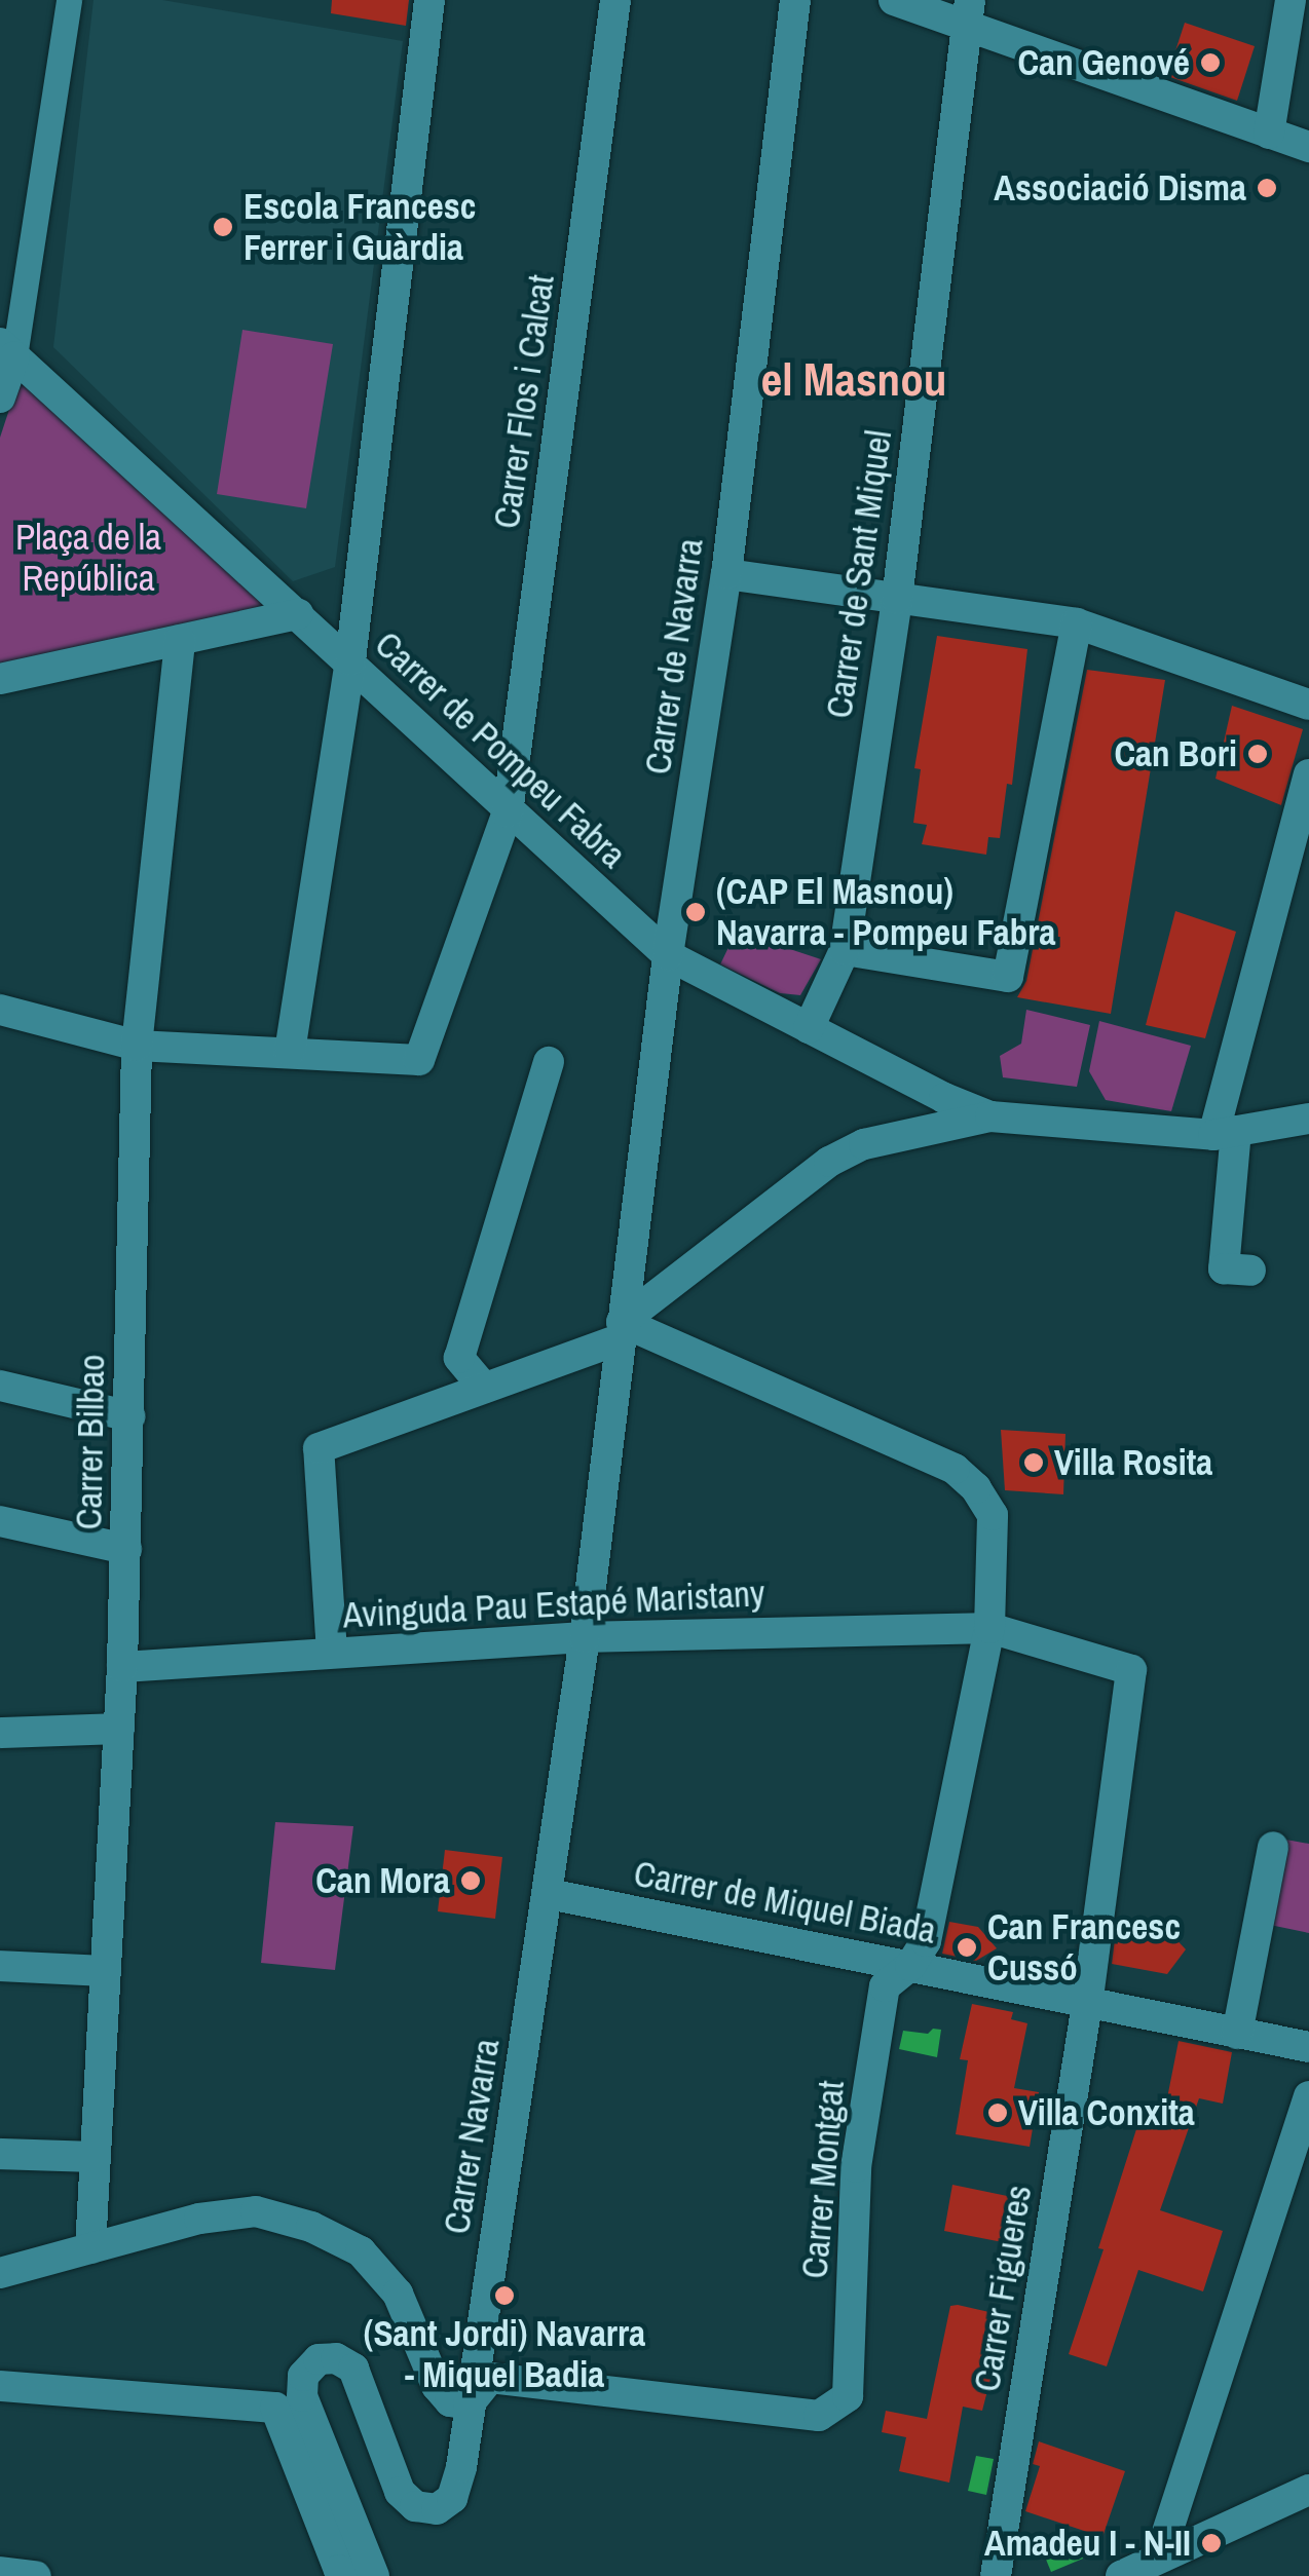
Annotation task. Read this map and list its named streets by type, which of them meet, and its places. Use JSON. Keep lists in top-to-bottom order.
{
  "streets": {
    "street": [
      "Carrer Flos i Calcat",
      "Carrer de Sant Miquel",
      "Carrer de Navarra",
      "Carrer de Pompeu Fabra",
      "Carrer Bilbao",
      "Avinguda Pau Estapé Maristany",
      "Carrer de Miquel Biada",
      "Carrer Navarra",
      "Carrer Montgat",
      "Carrer Figueres"
    ]
  },
  "crossings": [
    ["Carrer Flos i Calcat", "Carrer de Pompeu Fabra"],
    ["Carrer de Sant Miquel", "Carrer de Pompeu Fabra"],
    ["Carrer de Navarra", "Carrer de Pompeu Fabra"],
    ["Carrer de Navarra", "Carrer Navarra"],
    ["Carrer de Navarra", "Carrer Montgat"],
    ["Carrer Bilbao", "Avinguda Pau Estapé Maristany"],
    ["Avinguda Pau Estapé Maristany", "Carrer Navarra"],
    ["Avinguda Pau Estapé Maristany", "Carrer Montgat"],
    ["Avinguda Pau Estapé Maristany", "Carrer Figueres"],
    ["Carrer de Miquel Biada", "Carrer Navarra"],
    ["Carrer de Miquel Biada", "Carrer Montgat"],
    ["Carrer de Miquel Biada", "Carrer Figueres"],
    ["Carrer Navarra", "Carrer Montgat"],
    ["Carrer Montgat", "Carrer Figueres"]
  ],
  "districts": ["el Masnou"],
  "parks": ["Plaça de la República"],
  "places": [
    "Can Genové",
    "Associació Disma",
    "Escola Francesc Ferrer i Guàrdia",
    "Can Bori",
    "(CAP El Masnou) Navarra - Pompeu Fabra",
    "Villa Rosita",
    "Can Mora",
    "Can Francesc Cussó",
    "Villa Conxita",
    "(Sant Jordi) Navarra - Miquel Badia",
    "Amadeu I - N-II"
  ]
}
